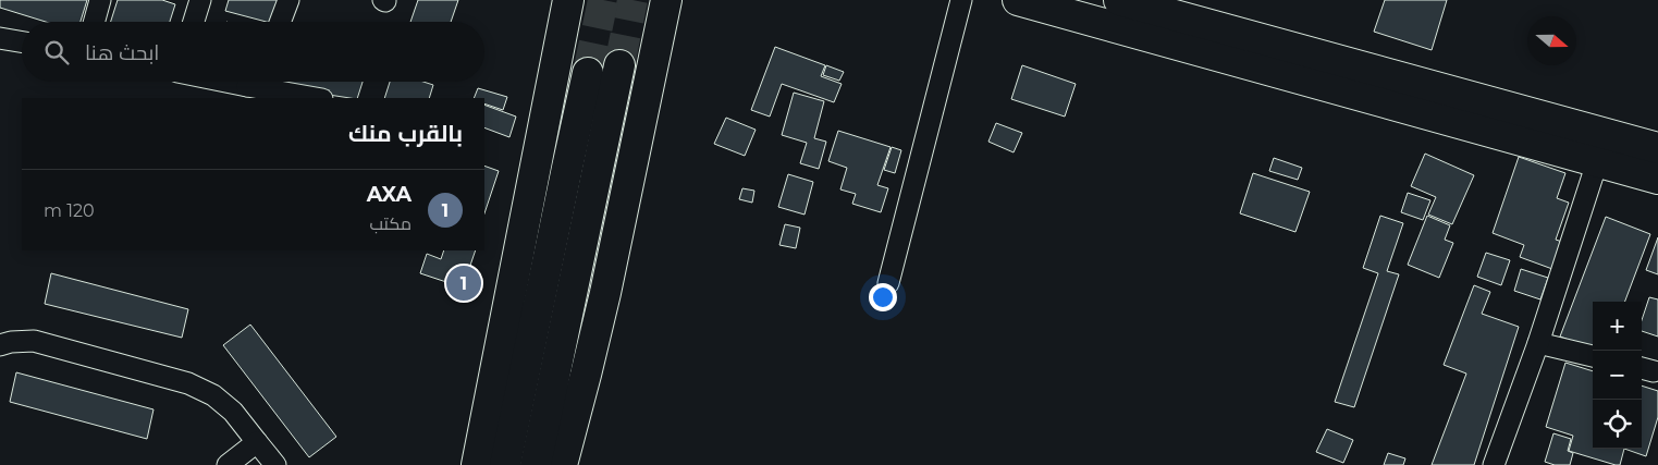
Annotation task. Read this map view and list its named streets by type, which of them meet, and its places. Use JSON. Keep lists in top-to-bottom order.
{
  "north": "right",
  "page": {
    "search": "ابحث هنا",
    "heading": "بالقرب منك",
    "list": [
      {
        "mark": "1",
        "name": "AXA",
        "note": "مكتب",
        "value": "120 m"
      }
    ],
    "pins": "1",
    "map_buttons": ["+", "−"]
  }
}
